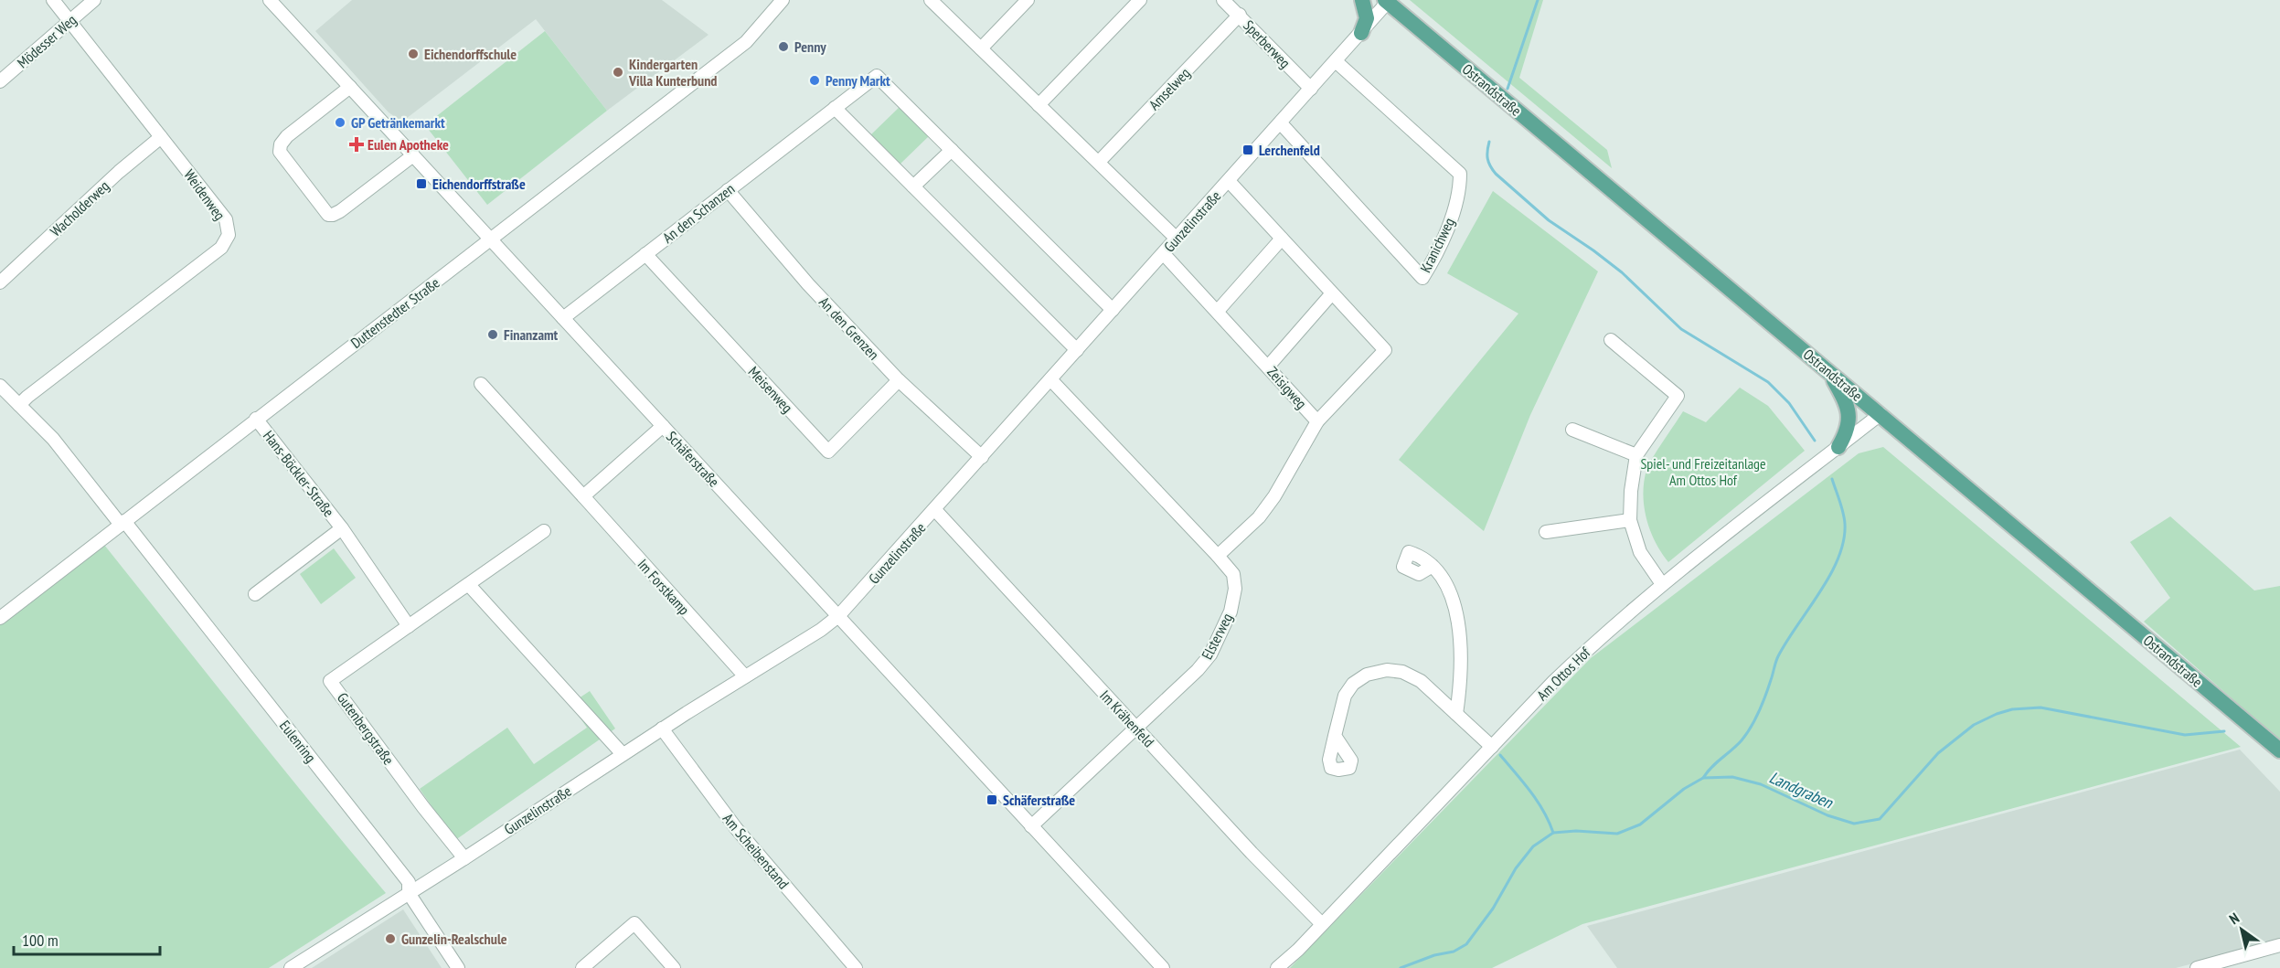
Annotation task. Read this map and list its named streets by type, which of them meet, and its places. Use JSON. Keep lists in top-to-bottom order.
{
  "streets": {
    "main road": ["Ostrandstraße"],
    "street": [
      "Mödesser Weg",
      "Sperberweg",
      "Amselweg",
      "Weidenweg",
      "Wacholderweg",
      "An den Schanzen",
      "Gunzelinstraße",
      "Kranichweg",
      "Duttenstedter Straße",
      "An den Grenzen",
      "Zeisigweg",
      "Meisenweg",
      "Schäferstraße",
      "Hans-Böckler-Straße",
      "Im Forstkamp",
      "Elsterweg",
      "Am Ottos Hof",
      "Im Krähenfeld",
      "Gutenbergstraße",
      "Eulenring",
      "Am Scheibenstand"
    ]
  },
  "crossings": [
    ["Mödesser Weg", "Weidenweg"],
    ["Sperberweg", "Amselweg"],
    ["Sperberweg", "Gunzelinstraße"],
    ["Ostrandstraße", "Gunzelinstraße"],
    ["Ostrandstraße", "Am Ottos Hof"],
    ["Weidenweg", "Wacholderweg"],
    ["Weidenweg", "Eulenring"],
    ["An den Schanzen", "Gunzelinstraße"],
    ["An den Schanzen", "An den Grenzen"],
    ["An den Schanzen", "Meisenweg"],
    ["An den Schanzen", "Schäferstraße"],
    ["Gunzelinstraße", "Kranichweg"],
    ["Gunzelinstraße", "An den Grenzen"],
    ["Gunzelinstraße", "Zeisigweg"],
    ["Gunzelinstraße", "Schäferstraße"],
    ["Gunzelinstraße", "Im Forstkamp"],
    ["Gunzelinstraße", "Elsterweg"],
    ["Gunzelinstraße", "Im Krähenfeld"],
    ["Gunzelinstraße", "Gutenbergstraße"],
    ["Gunzelinstraße", "Eulenring"],
    ["Gunzelinstraße", "Am Scheibenstand"],
    ["Duttenstedter Straße", "Schäferstraße"],
    ["Duttenstedter Straße", "Hans-Böckler-Straße"],
    ["Duttenstedter Straße", "Eulenring"],
    ["An den Grenzen", "Meisenweg"],
    ["Zeisigweg", "Elsterweg"],
    ["Schäferstraße", "Elsterweg"],
    ["Hans-Böckler-Straße", "Gutenbergstraße"],
    ["Elsterweg", "Im Krähenfeld"],
    ["Am Ottos Hof", "Im Krähenfeld"]
  ],
  "water": ["Landgraben"],
  "parks": ["Spiel- und Freizeitanlage Am Ottos Hof"],
  "places": {
    "other": [
      "Penny",
      "Eichendorffschule",
      "Kindergarten Villa Kunterbund",
      "Penny Markt",
      "GP Getränkemarkt",
      "Finanzamt",
      "Gunzelin-Realschule"
    ],
    "health": ["Eulen Apotheke"],
    "transit": ["Lerchenfeld", "Eichendorffstraße", "Schäferstraße"]
  },
  "scale_bar": "100 m",
  "north": "top left"
}
